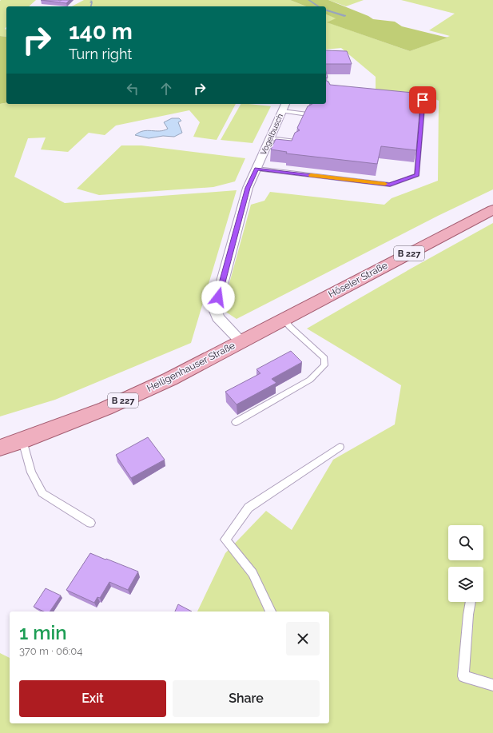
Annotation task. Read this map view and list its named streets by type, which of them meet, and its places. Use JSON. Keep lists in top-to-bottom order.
{
  "streets": {
    "main road": ["B 227", "Höseler Straße", "Heiligenhauser Straße"],
    "street": ["Vogelbusch"]
  },
  "crossings": [
    ["Vogelbusch", "Heiligenhauser Straße"],
    ["Höseler Straße", "Heiligenhauser Straße"]
  ],
  "page": {
    "turn": ["140 m", "Turn right"],
    "heading": ["1 min", "370 m · 06:04"],
    "buttons": ["Exit", "Share"]
  }
}
